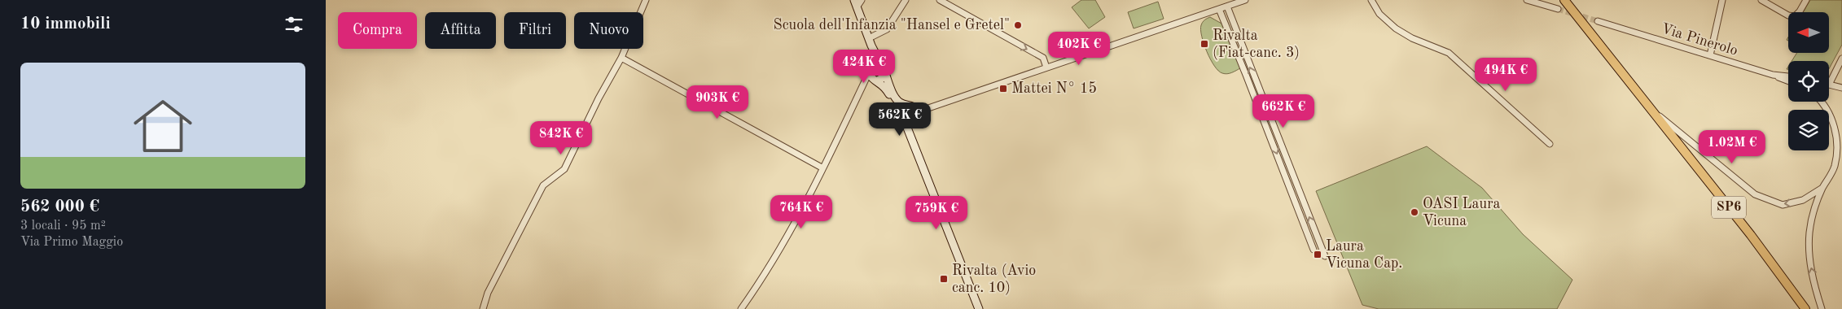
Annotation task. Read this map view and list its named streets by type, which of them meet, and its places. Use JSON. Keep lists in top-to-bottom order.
{
  "streets": {
    "main road": ["SP6"],
    "street": ["Via Pinerolo"]
  },
  "places": {
    "other": ["Scuola dell'Infanzia \"Hansel e Gretel\"", "OASI Laura Vicuna"],
    "transit": [
      "Rivalta (Fiat-canc. 3)",
      "Mattei N° 15",
      "Laura Vicuna Cap.",
      "Rivalta (Avio canc. 10)"
    ]
  },
  "north": "left",
  "page": {
    "heading": "10 immobili",
    "chip": [
      "Compra",
      "Affitta",
      "Filtri",
      "Nuovo"
    ],
    "price": [
      "402K €",
      "424K €",
      "494K €",
      "903K €",
      "662K €",
      "562K €",
      "842K €",
      "1.02M €",
      "764K €",
      "759K €"
    ],
    "list": [
      {
        "name": "562 000 €",
        "note": "3 locali · 95 m² · Via Primo Maggio"
      }
    ]
  }
}
